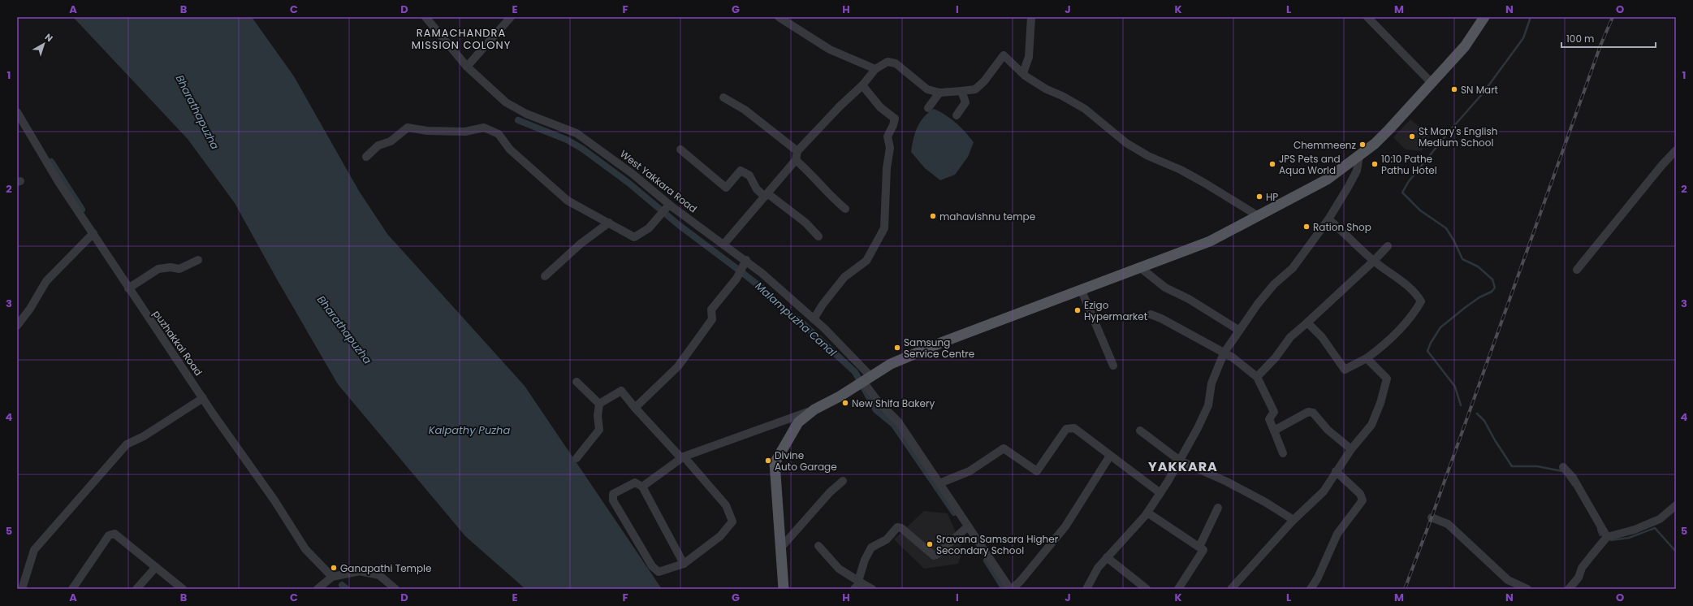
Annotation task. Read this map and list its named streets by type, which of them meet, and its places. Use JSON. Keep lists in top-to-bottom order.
{
  "streets": {
    "street": ["West Yakkara Road", "puzhakkal Road"]
  },
  "districts": ["RAMACHANDRA MISSION COLONY", "YAKKARA"],
  "water": ["Bharathapuzha", "Malampuzha Canal", "Kalpathy Puzha"],
  "places": [
    "SN Mart",
    "St Mary's English Medium School",
    "Chemmeenz",
    "JPS Pets and Aqua World",
    "10:10 Pathe Pathu Hotel",
    "HP",
    "mahavishnu tempe",
    "Ration Shop",
    "Ezigo Hypermarket",
    "Samsung Service Centre",
    "New Shifa Bakery",
    "Divine Auto Garage",
    "Sravana Samsara Higher Secondary School",
    "Ganapathi Temple"
  ],
  "scale_bar": "100 m",
  "north": "top right",
  "grid": {
    "columns": [
      "A",
      "B",
      "C",
      "D",
      "E",
      "F",
      "G",
      "H",
      "I",
      "J",
      "K",
      "L",
      "M",
      "N",
      "O"
    ],
    "rows": [
      "1",
      "2",
      "3",
      "4",
      "5"
    ]
  }
}
